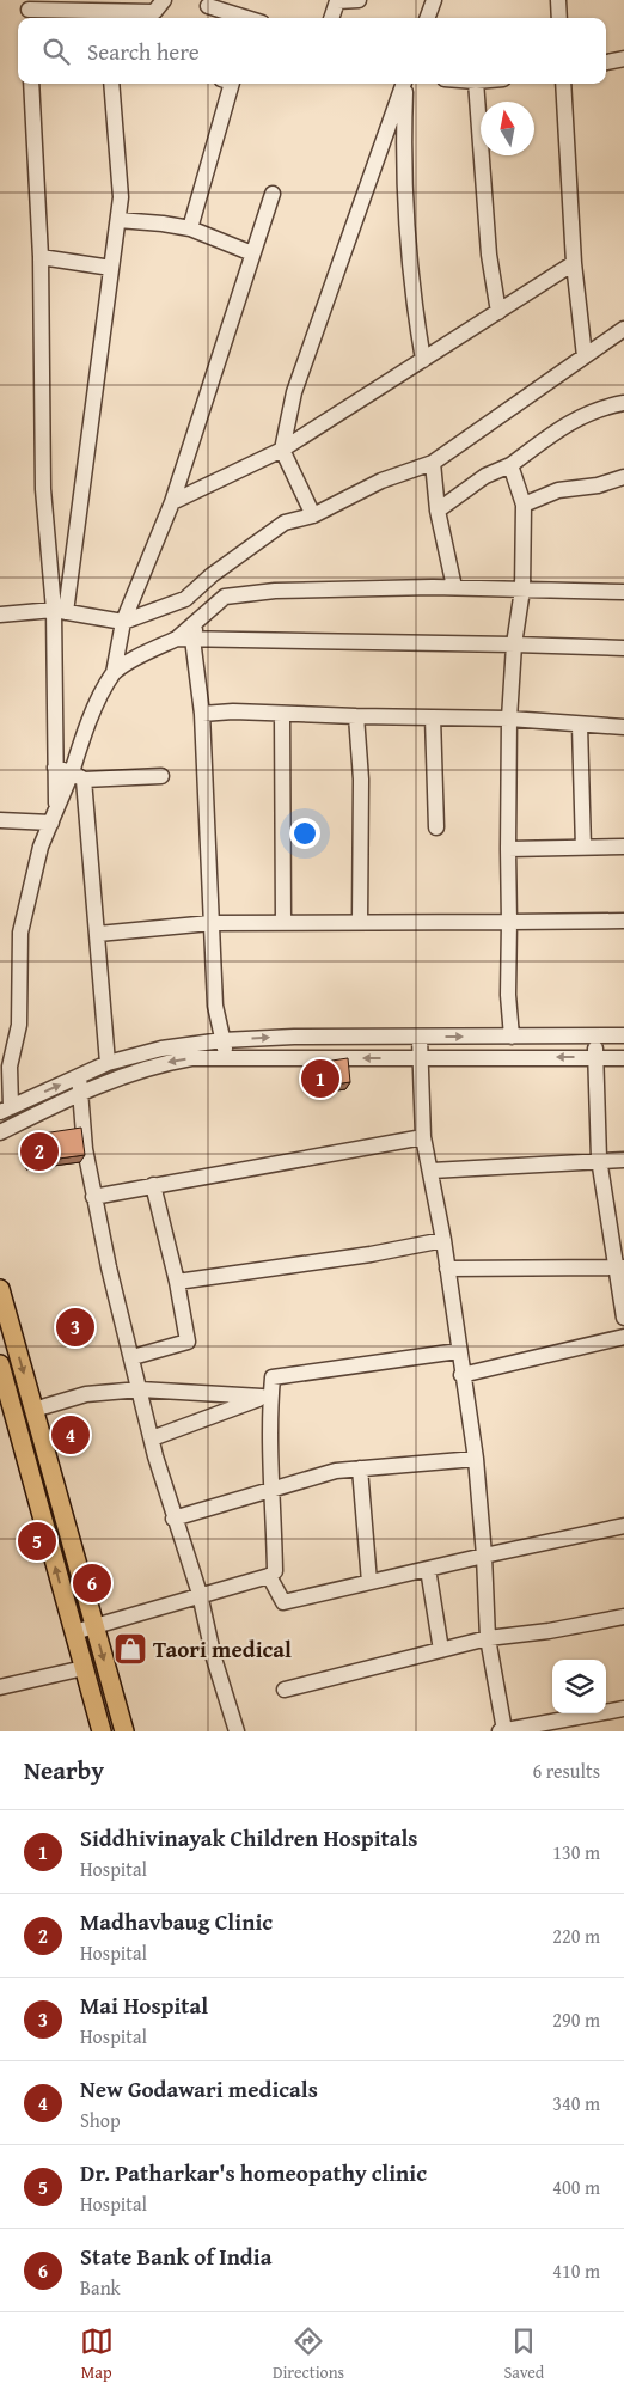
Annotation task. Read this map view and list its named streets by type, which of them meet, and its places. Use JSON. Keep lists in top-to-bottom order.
{
  "places": {
    "shop": ["Taori medical"]
  },
  "north": "top",
  "page": {
    "search": "Search here",
    "pins": [
      "1",
      "2",
      "3",
      "4",
      "5",
      "6"
    ],
    "heading": ["Nearby", "6 results"],
    "list": [
      {
        "mark": "1",
        "name": "Siddhivinayak Children Hospitals",
        "note": "Hospital",
        "value": "130 m"
      },
      {
        "mark": "2",
        "name": "Madhavbaug Clinic",
        "note": "Hospital",
        "value": "220 m"
      },
      {
        "mark": "3",
        "name": "Mai Hospital",
        "note": "Hospital",
        "value": "290 m"
      },
      {
        "mark": "4",
        "name": "New Godawari medicals",
        "note": "Shop",
        "value": "340 m"
      },
      {
        "mark": "5",
        "name": "Dr. Patharkar's homeopathy clinic",
        "note": "Hospital",
        "value": "400 m"
      },
      {
        "mark": "6",
        "name": "State Bank of India",
        "note": "Bank",
        "value": "410 m"
      }
    ],
    "nav": ["Map", "Directions", "Saved"]
  }
}
